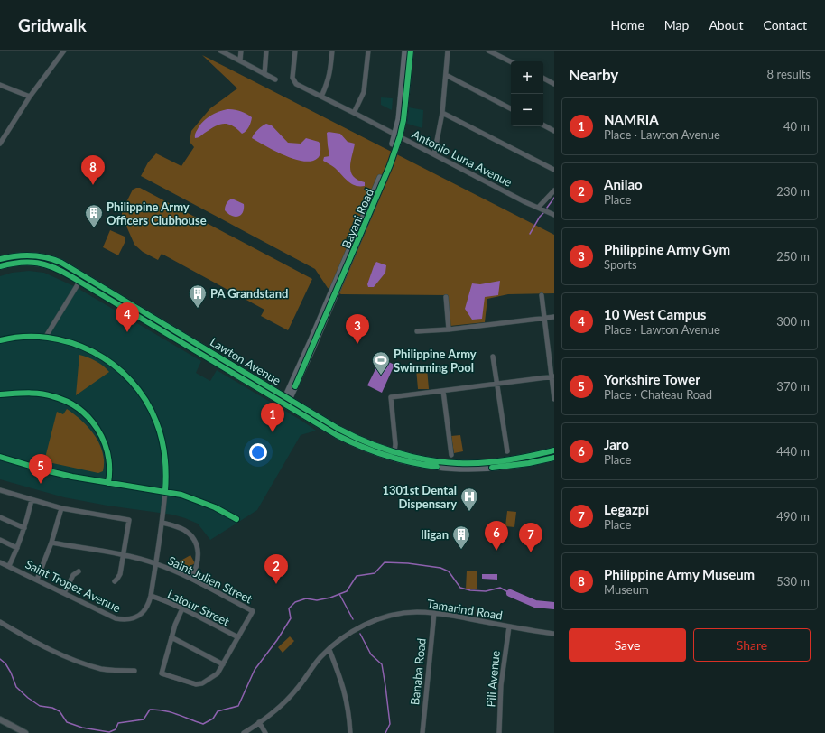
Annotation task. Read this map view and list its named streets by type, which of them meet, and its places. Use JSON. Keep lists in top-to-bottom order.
{
  "streets": {
    "main road": ["Bayani Road", "Lawton Avenue"],
    "street": [
      "Antonio Luna Avenue",
      "Saint Julien Street",
      "Saint Tropez Avenue",
      "Latour Street",
      "Tamarind Road",
      "Banaba Road",
      "Pili Avenue"
    ]
  },
  "crossings": [
    ["Antonio Luna Avenue", "Bayani Road"],
    ["Bayani Road", "Lawton Avenue"],
    ["Saint Julien Street", "Saint Tropez Avenue"],
    ["Saint Julien Street", "Latour Street"],
    ["Saint Tropez Avenue", "Latour Street"],
    ["Tamarind Road", "Banaba Road"],
    ["Tamarind Road", "Pili Avenue"]
  ],
  "places": {
    "building": ["Philippine Army Officers Clubhouse", "PA Grandstand", "Iligan"],
    "sports": ["Philippine Army Swimming Pool"],
    "hospital": ["1301st Dental Dispensary"]
  },
  "page": {
    "header": "Gridwalk",
    "nav": [
      "Home",
      "Map",
      "About",
      "Contact"
    ],
    "heading": ["Nearby", "8 results"],
    "map_buttons": ["+", "−"],
    "list": [
      {
        "mark": "1",
        "name": "NAMRIA",
        "note": "Place · Lawton Avenue",
        "value": "40 m"
      },
      {
        "mark": "2",
        "name": "Anilao",
        "note": "Place",
        "value": "230 m"
      },
      {
        "mark": "3",
        "name": "Philippine Army Gym",
        "note": "Sports",
        "value": "250 m"
      },
      {
        "mark": "4",
        "name": "10 West Campus",
        "note": "Place · Lawton Avenue",
        "value": "300 m"
      },
      {
        "mark": "5",
        "name": "Yorkshire Tower",
        "note": "Place · Chateau Road",
        "value": "370 m"
      },
      {
        "mark": "6",
        "name": "Jaro",
        "note": "Place",
        "value": "440 m"
      },
      {
        "mark": "7",
        "name": "Legazpi",
        "note": "Place",
        "value": "490 m"
      },
      {
        "mark": "8",
        "name": "Philippine Army Museum",
        "note": "Museum",
        "value": "530 m"
      }
    ],
    "pins": [
      "8",
      "4",
      "3",
      "1",
      "5",
      "6",
      "7",
      "2"
    ],
    "buttons": ["Save", "Share"]
  }
}
